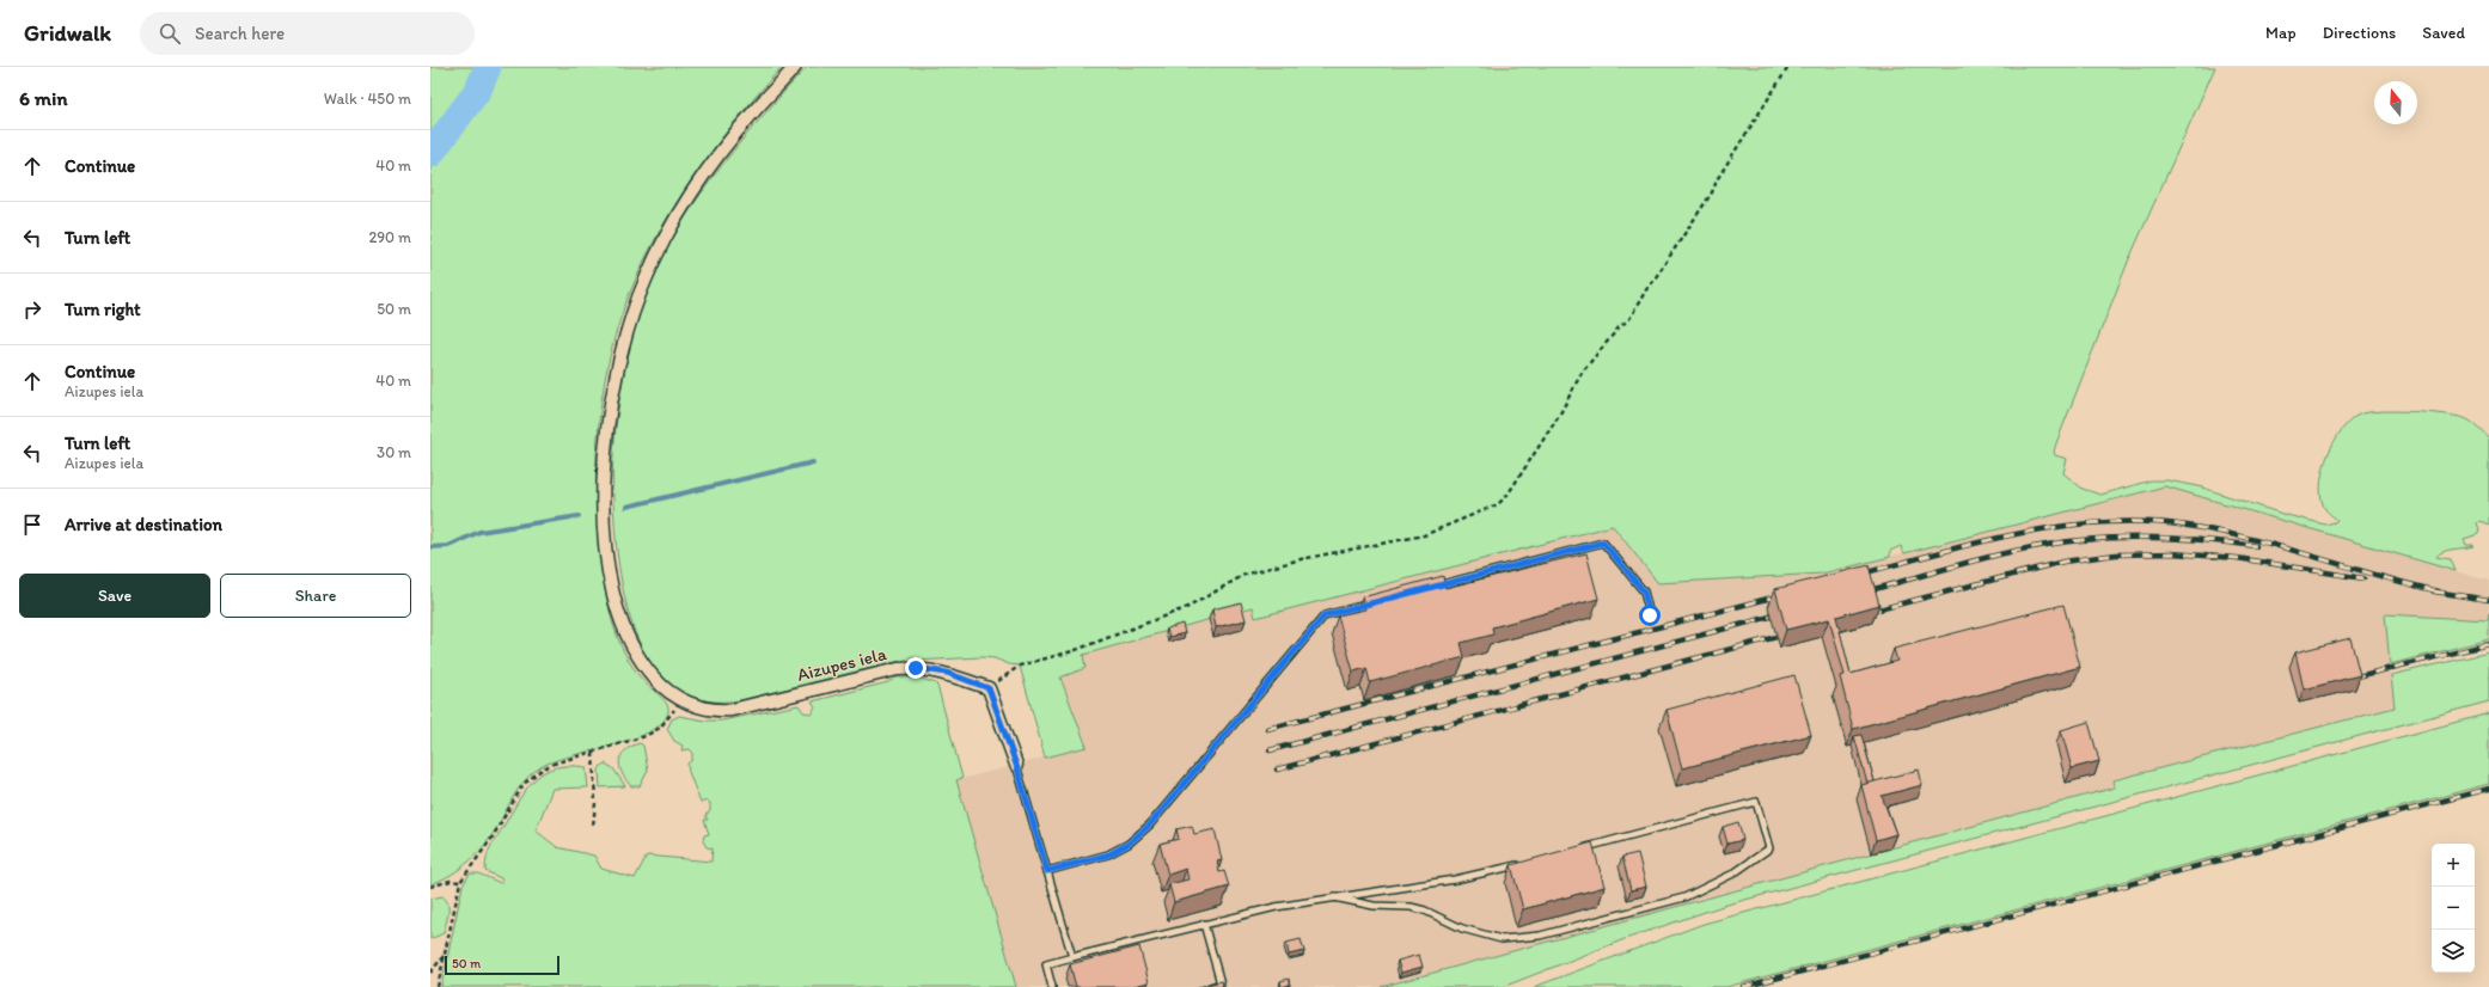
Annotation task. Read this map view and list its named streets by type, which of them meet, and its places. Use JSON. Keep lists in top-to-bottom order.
{
  "streets": {
    "street": ["Aizupes iela"]
  },
  "scale_bar": "50 m",
  "north": "top",
  "page": {
    "header": "Gridwalk",
    "search": "Search here",
    "nav": ["Map", "Directions", "Saved"],
    "heading": ["6 min", "Walk · 450 m"],
    "list": [
      ["Continue", "40 m"],
      ["Turn left", "290 m"],
      ["Turn right", "50 m"],
      ["Continue", "Aizupes iela", "40 m"],
      ["Turn left", "Aizupes iela", "30 m"],
      "Arrive at destination"
    ],
    "buttons": ["Save", "Share"],
    "map_buttons": ["+", "−"],
    "scale": "50 m"
  }
}
